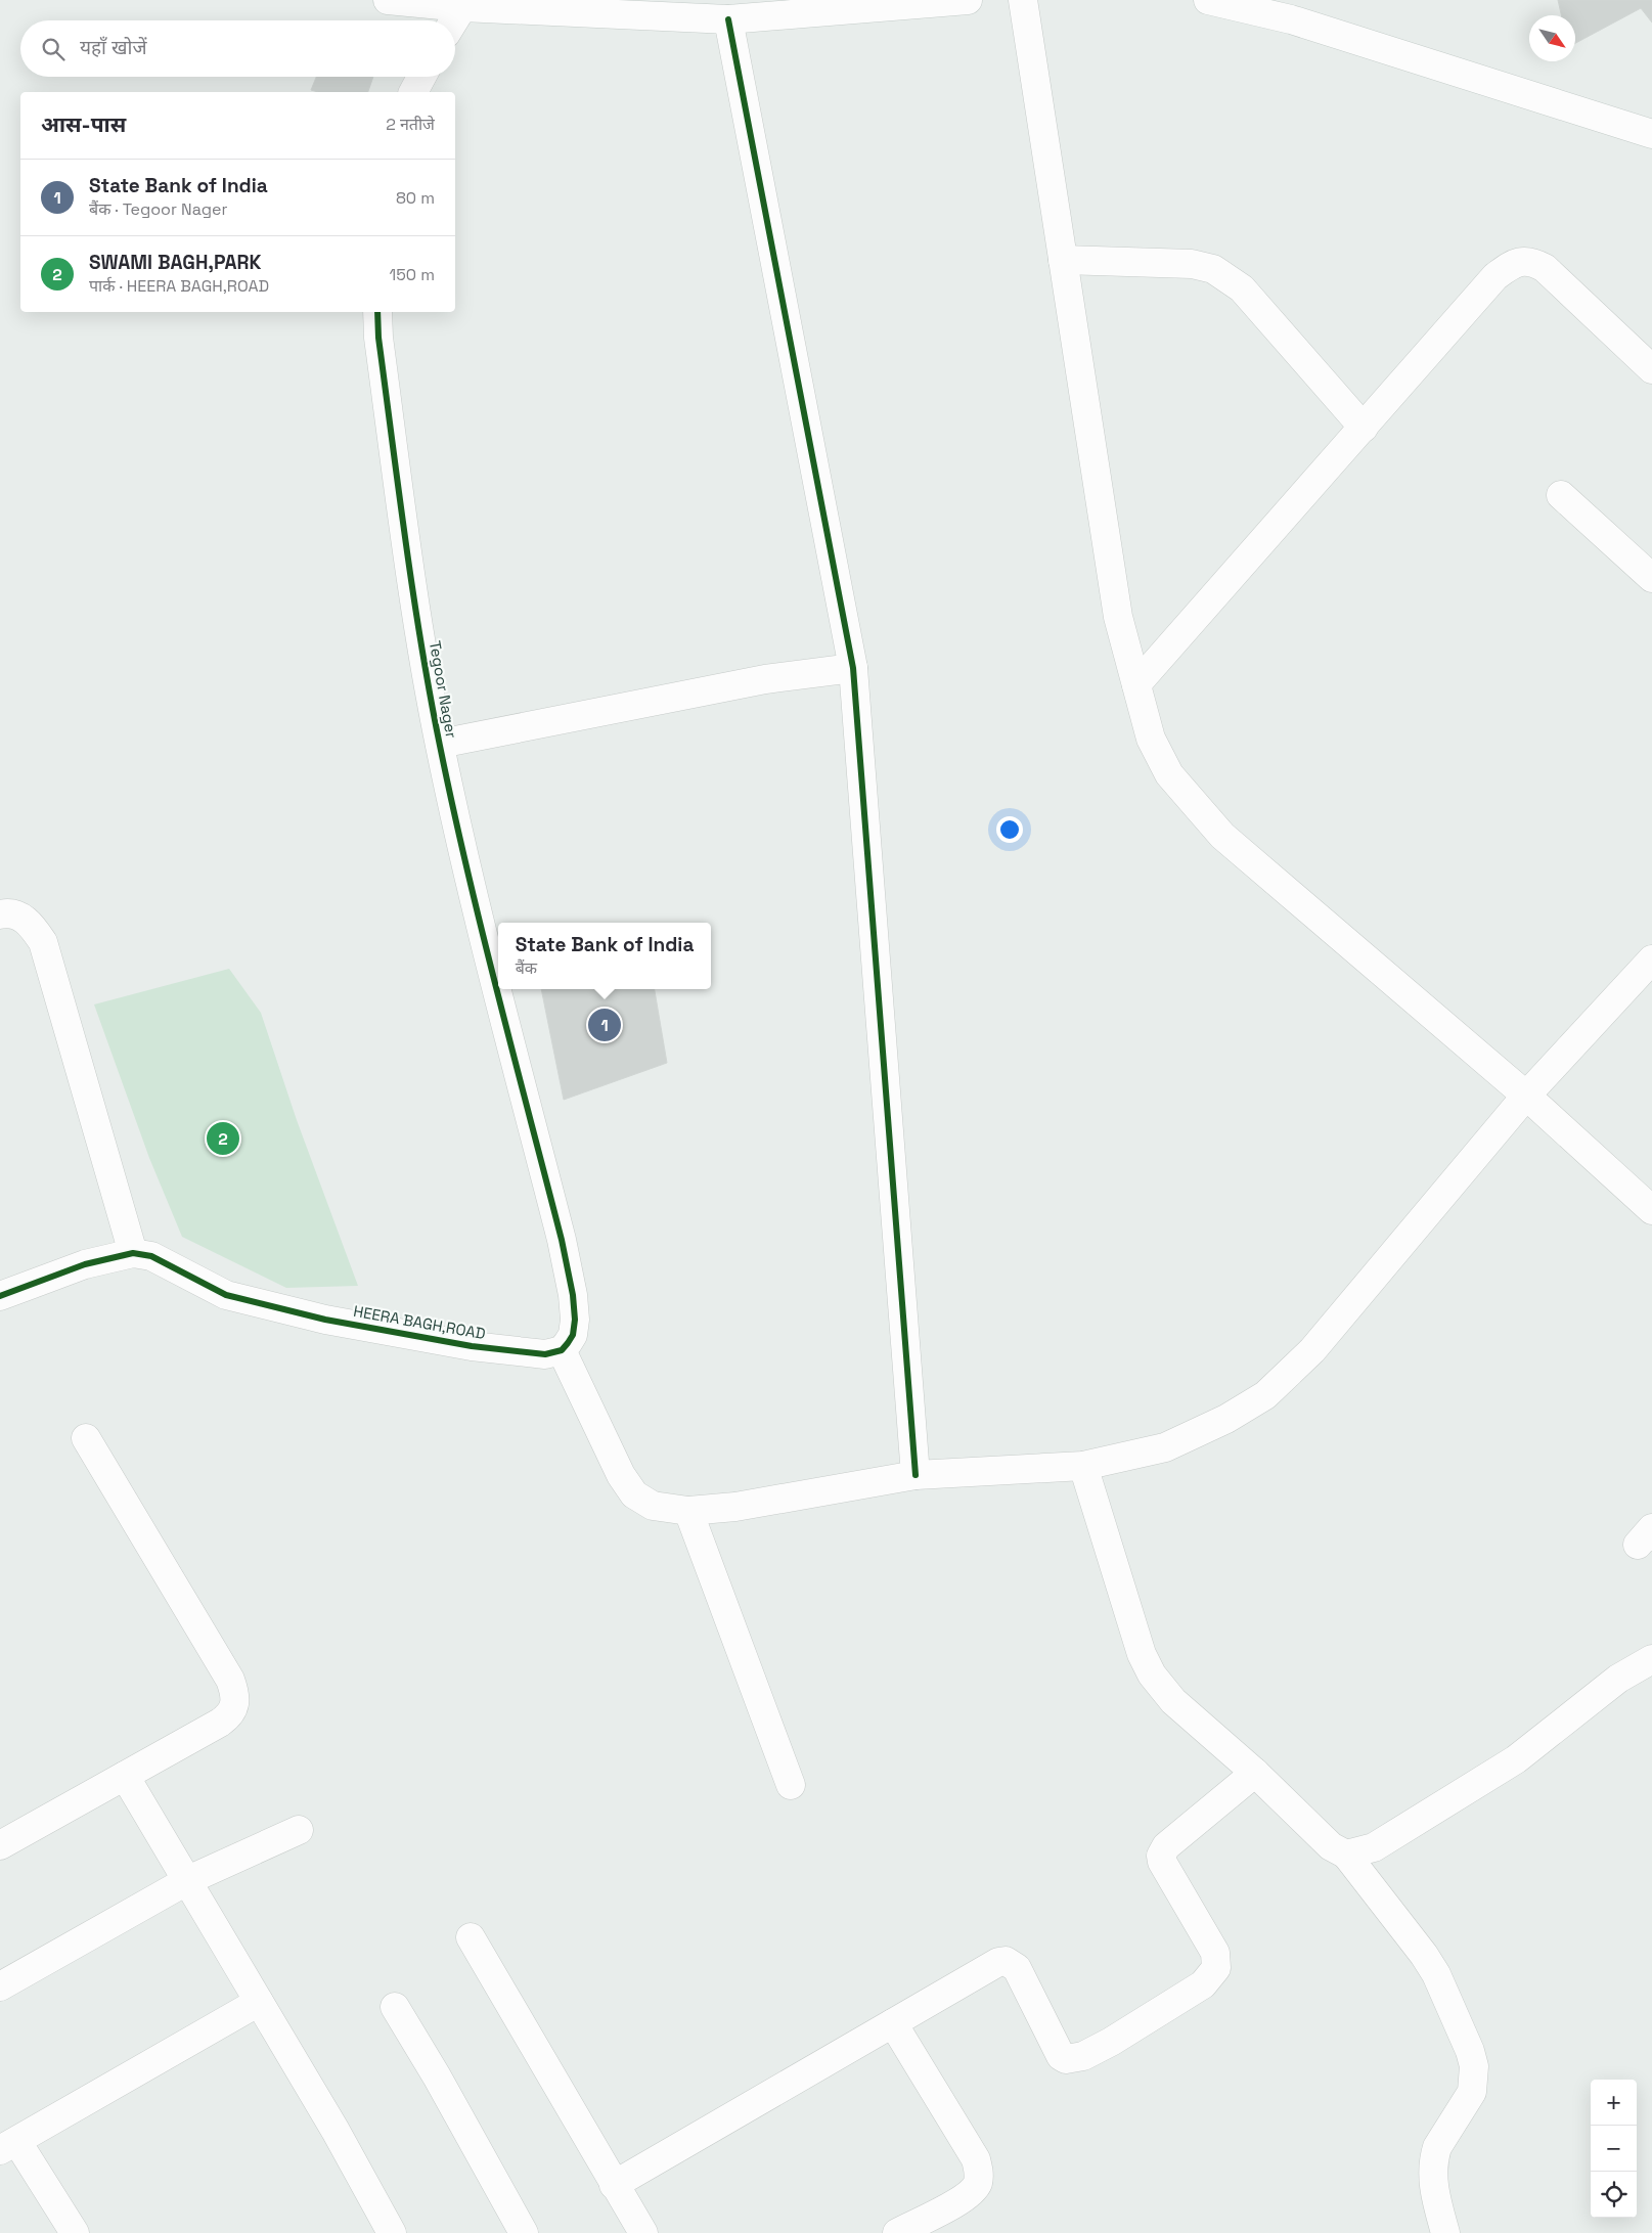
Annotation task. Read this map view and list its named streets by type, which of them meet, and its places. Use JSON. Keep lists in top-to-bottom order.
{
  "streets": {
    "street": ["Tegoor Nager", "HEERA BAGH,ROAD"]
  },
  "crossings": [
    ["Tegoor Nager", "HEERA BAGH,ROAD"]
  ],
  "north": "bottom right",
  "page": {
    "search": "यहाँ खोजें",
    "heading": ["आस-पास", "2 नतीजे"],
    "list": [
      {
        "mark": "1",
        "name": "State Bank of India",
        "note": "बैंक · Tegoor Nager",
        "value": "80 m"
      },
      {
        "mark": "2",
        "name": "SWAMI BAGH,PARK",
        "note": "पार्क · HEERA BAGH,ROAD",
        "value": "150 m"
      }
    ],
    "popup": ["State Bank of India", "बैंक"],
    "pins": ["1", "2"],
    "map_buttons": ["+", "−"]
  }
}
